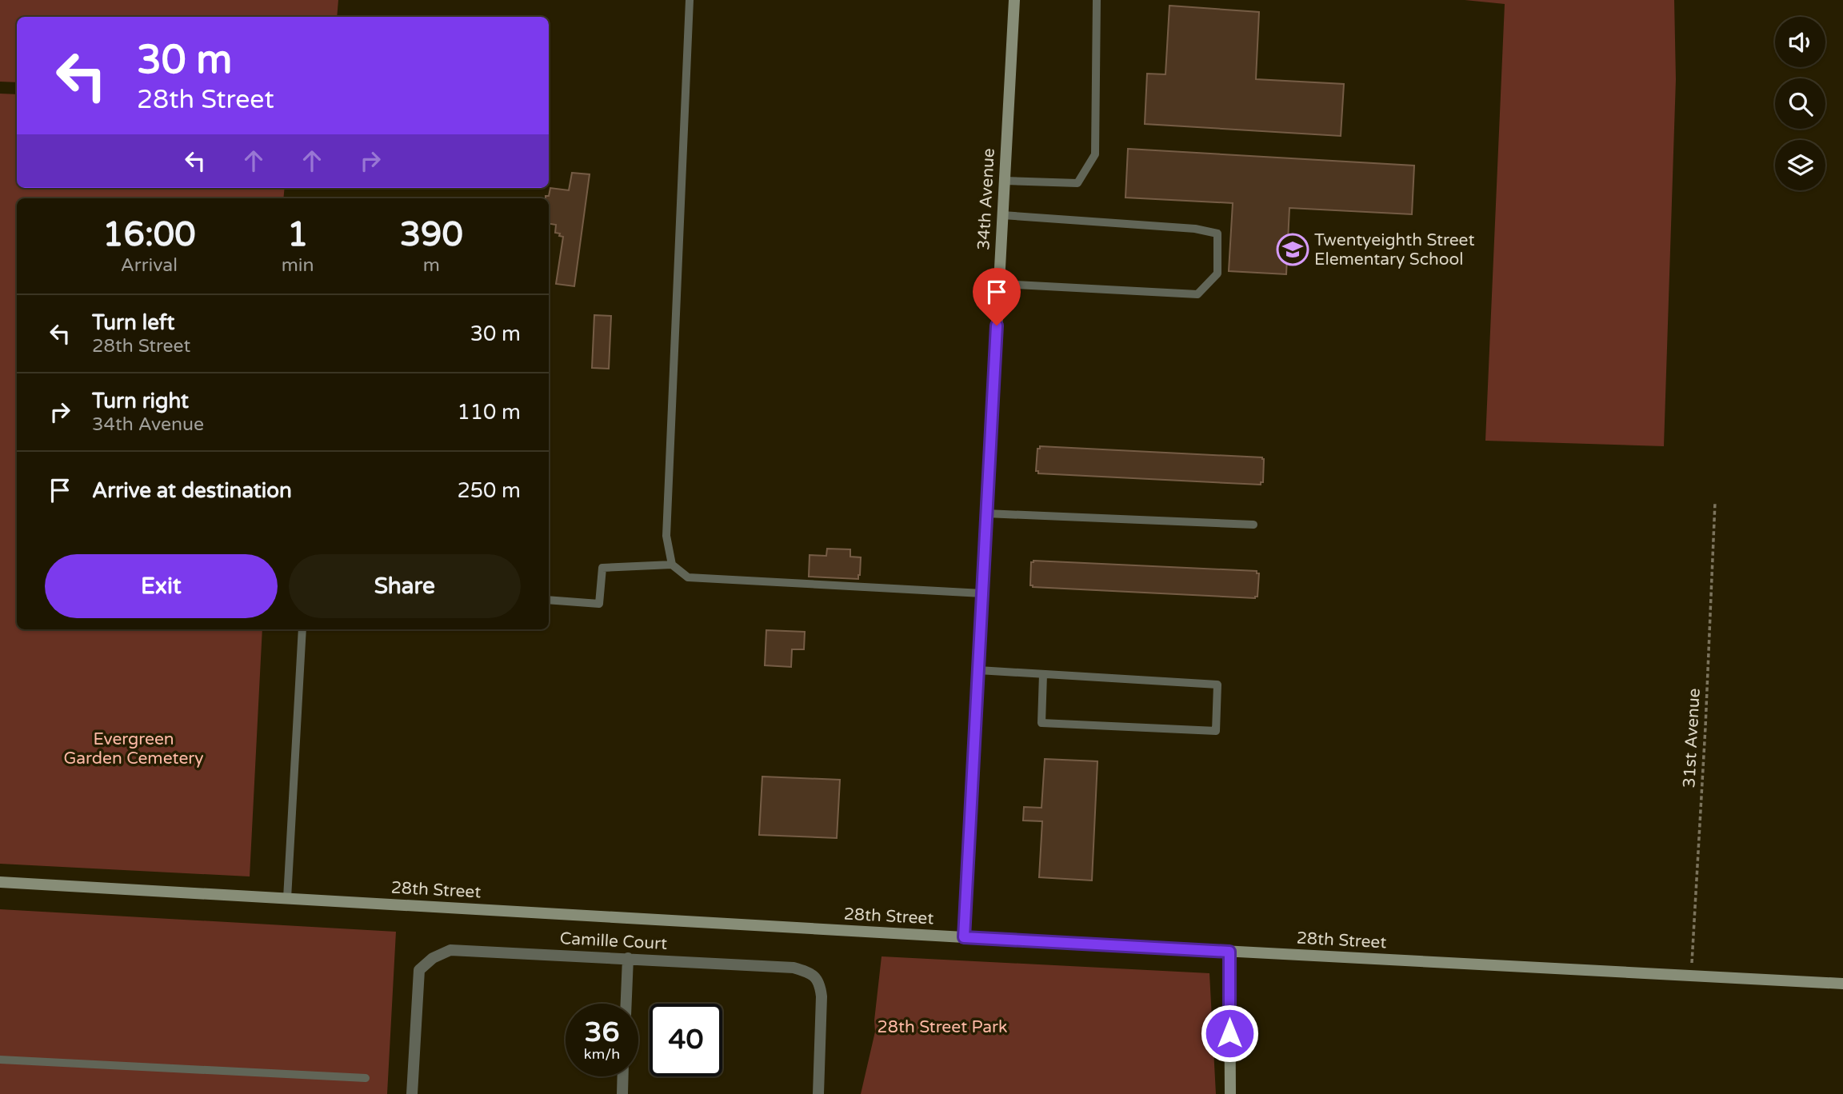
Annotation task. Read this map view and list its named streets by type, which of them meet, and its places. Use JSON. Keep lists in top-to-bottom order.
{
  "streets": {
    "main road": ["34th Avenue", "28th Street"],
    "street": ["Camille Court"],
    "path": ["31st Avenue"]
  },
  "crossings": [
    ["34th Avenue", "28th Street"],
    ["31st Avenue", "28th Street"]
  ],
  "parks": ["Evergreen Garden Cemetery", "28th Street Park"],
  "places": {
    "school or university": ["Twentyeighth Street Elementary School"]
  },
  "page": {
    "turn": ["30 m", "28th Street"],
    "eta": [
      "16:00",
      "Arrival",
      "1",
      "min",
      "390",
      "m"
    ],
    "list": [
      {
        "name": "Turn left",
        "note": "28th Street",
        "value": "30 m"
      },
      {
        "name": "Turn right",
        "note": "34th Avenue",
        "value": "110 m"
      },
      {
        "name": "Arrive at destination",
        "value": "250 m"
      }
    ],
    "buttons": ["Exit", "Share"],
    "speed": "36 km/h",
    "limit": "40"
  }
}
